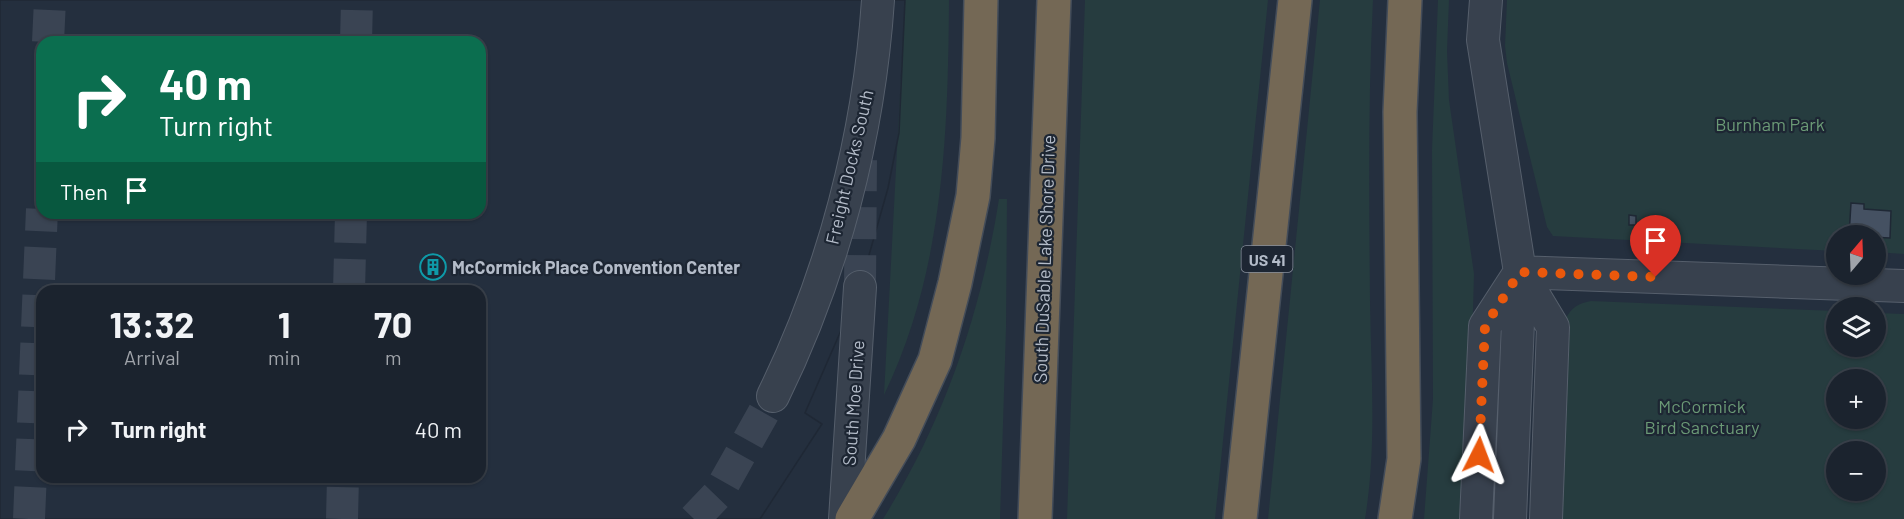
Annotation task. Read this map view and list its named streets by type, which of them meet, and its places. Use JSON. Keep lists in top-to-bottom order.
{
  "streets": {
    "highway": ["South DuSable Lake Shore Drive", "US 41"],
    "street": ["Freight Docks South", "South Moe Drive"]
  },
  "parks": ["Burnham Park", "McCormick Bird Sanctuary"],
  "places": {
    "building": ["McCormick Place Convention Center"]
  },
  "north": "top",
  "page": {
    "turn": ["40 m", "Turn right"],
    "then": "Then",
    "map_buttons": ["+", "−"],
    "eta": [
      "13:32",
      "Arrival",
      "1",
      "min",
      "70",
      "m"
    ],
    "list": [
      {
        "name": "Turn right",
        "value": "40 m"
      }
    ]
  }
}
